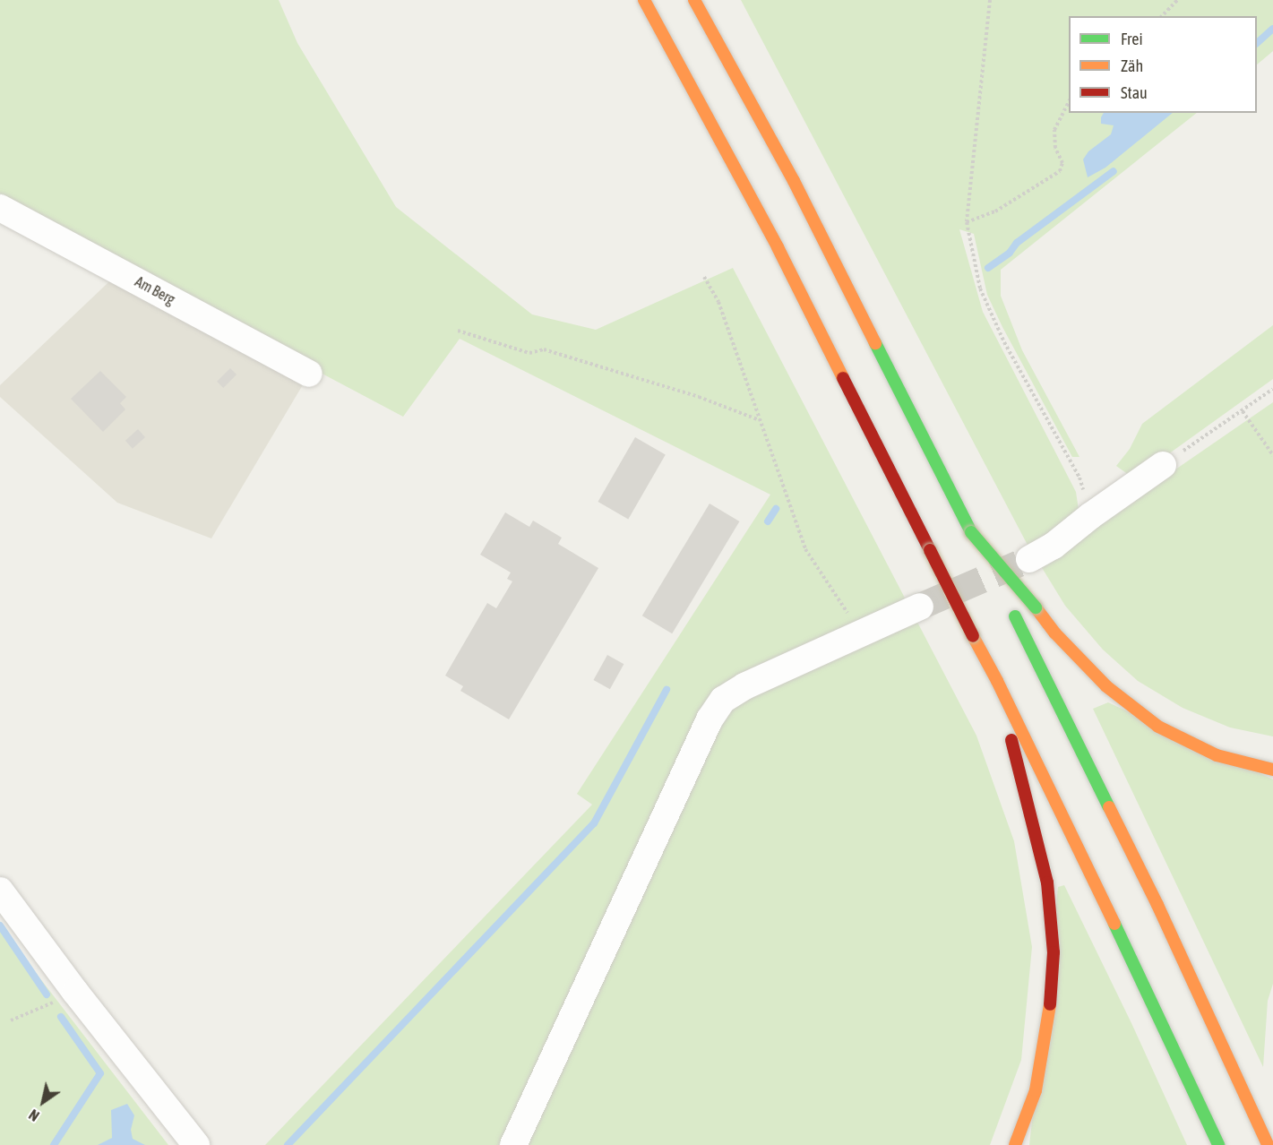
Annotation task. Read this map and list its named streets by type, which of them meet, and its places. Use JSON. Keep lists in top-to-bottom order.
{
  "streets": {
    "street": ["Am Berg"]
  },
  "legend": ["Frei", "Zäh", "Stau"],
  "north": "bottom left"
}
